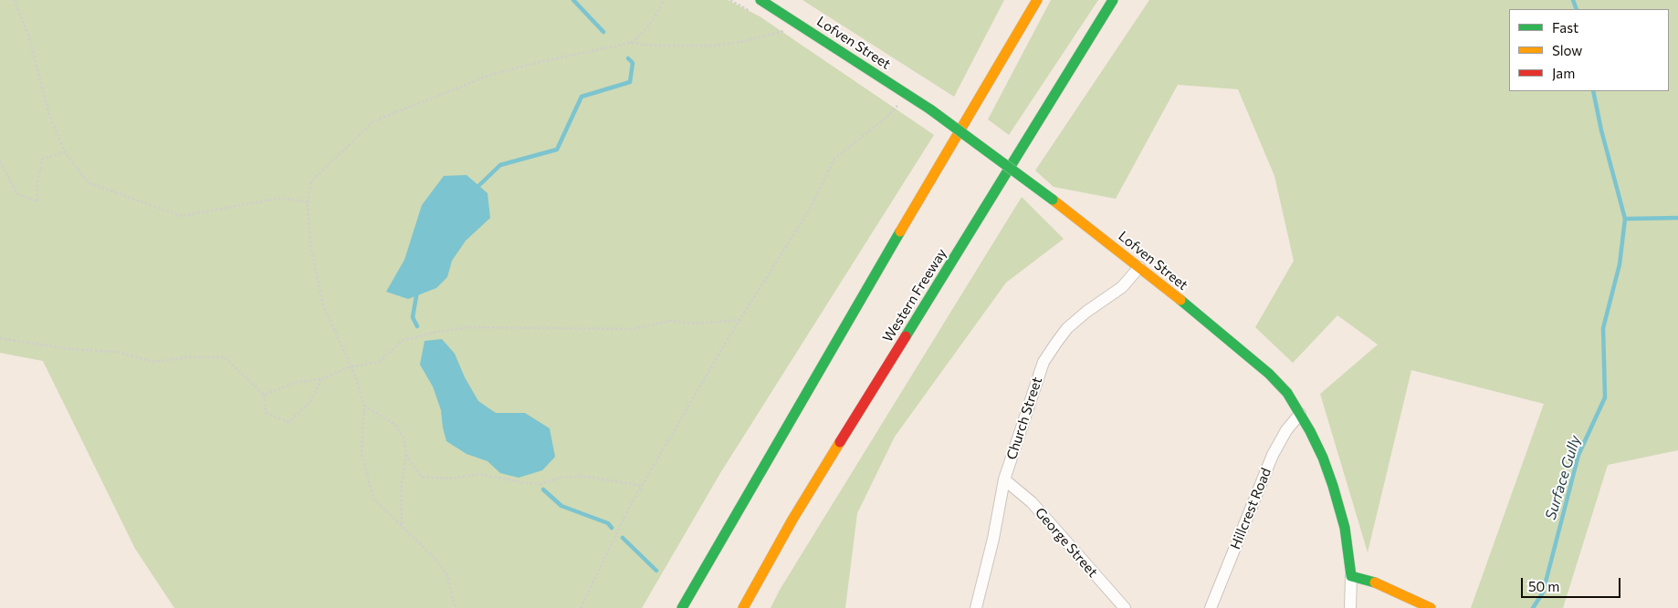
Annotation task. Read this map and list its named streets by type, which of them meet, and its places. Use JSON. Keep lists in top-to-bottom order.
{
  "streets": {
    "main road": ["Lofven Street", "Western Freeway"],
    "street": ["Church Street", "Hillcrest Road", "George Street"]
  },
  "crossings": [
    ["Lofven Street", "Church Street"],
    ["Lofven Street", "Hillcrest Road"],
    ["Church Street", "George Street"]
  ],
  "water": ["Surface Gully"],
  "legend": ["Fast", "Slow", "Jam"],
  "scale_bar": "50 m"
}
